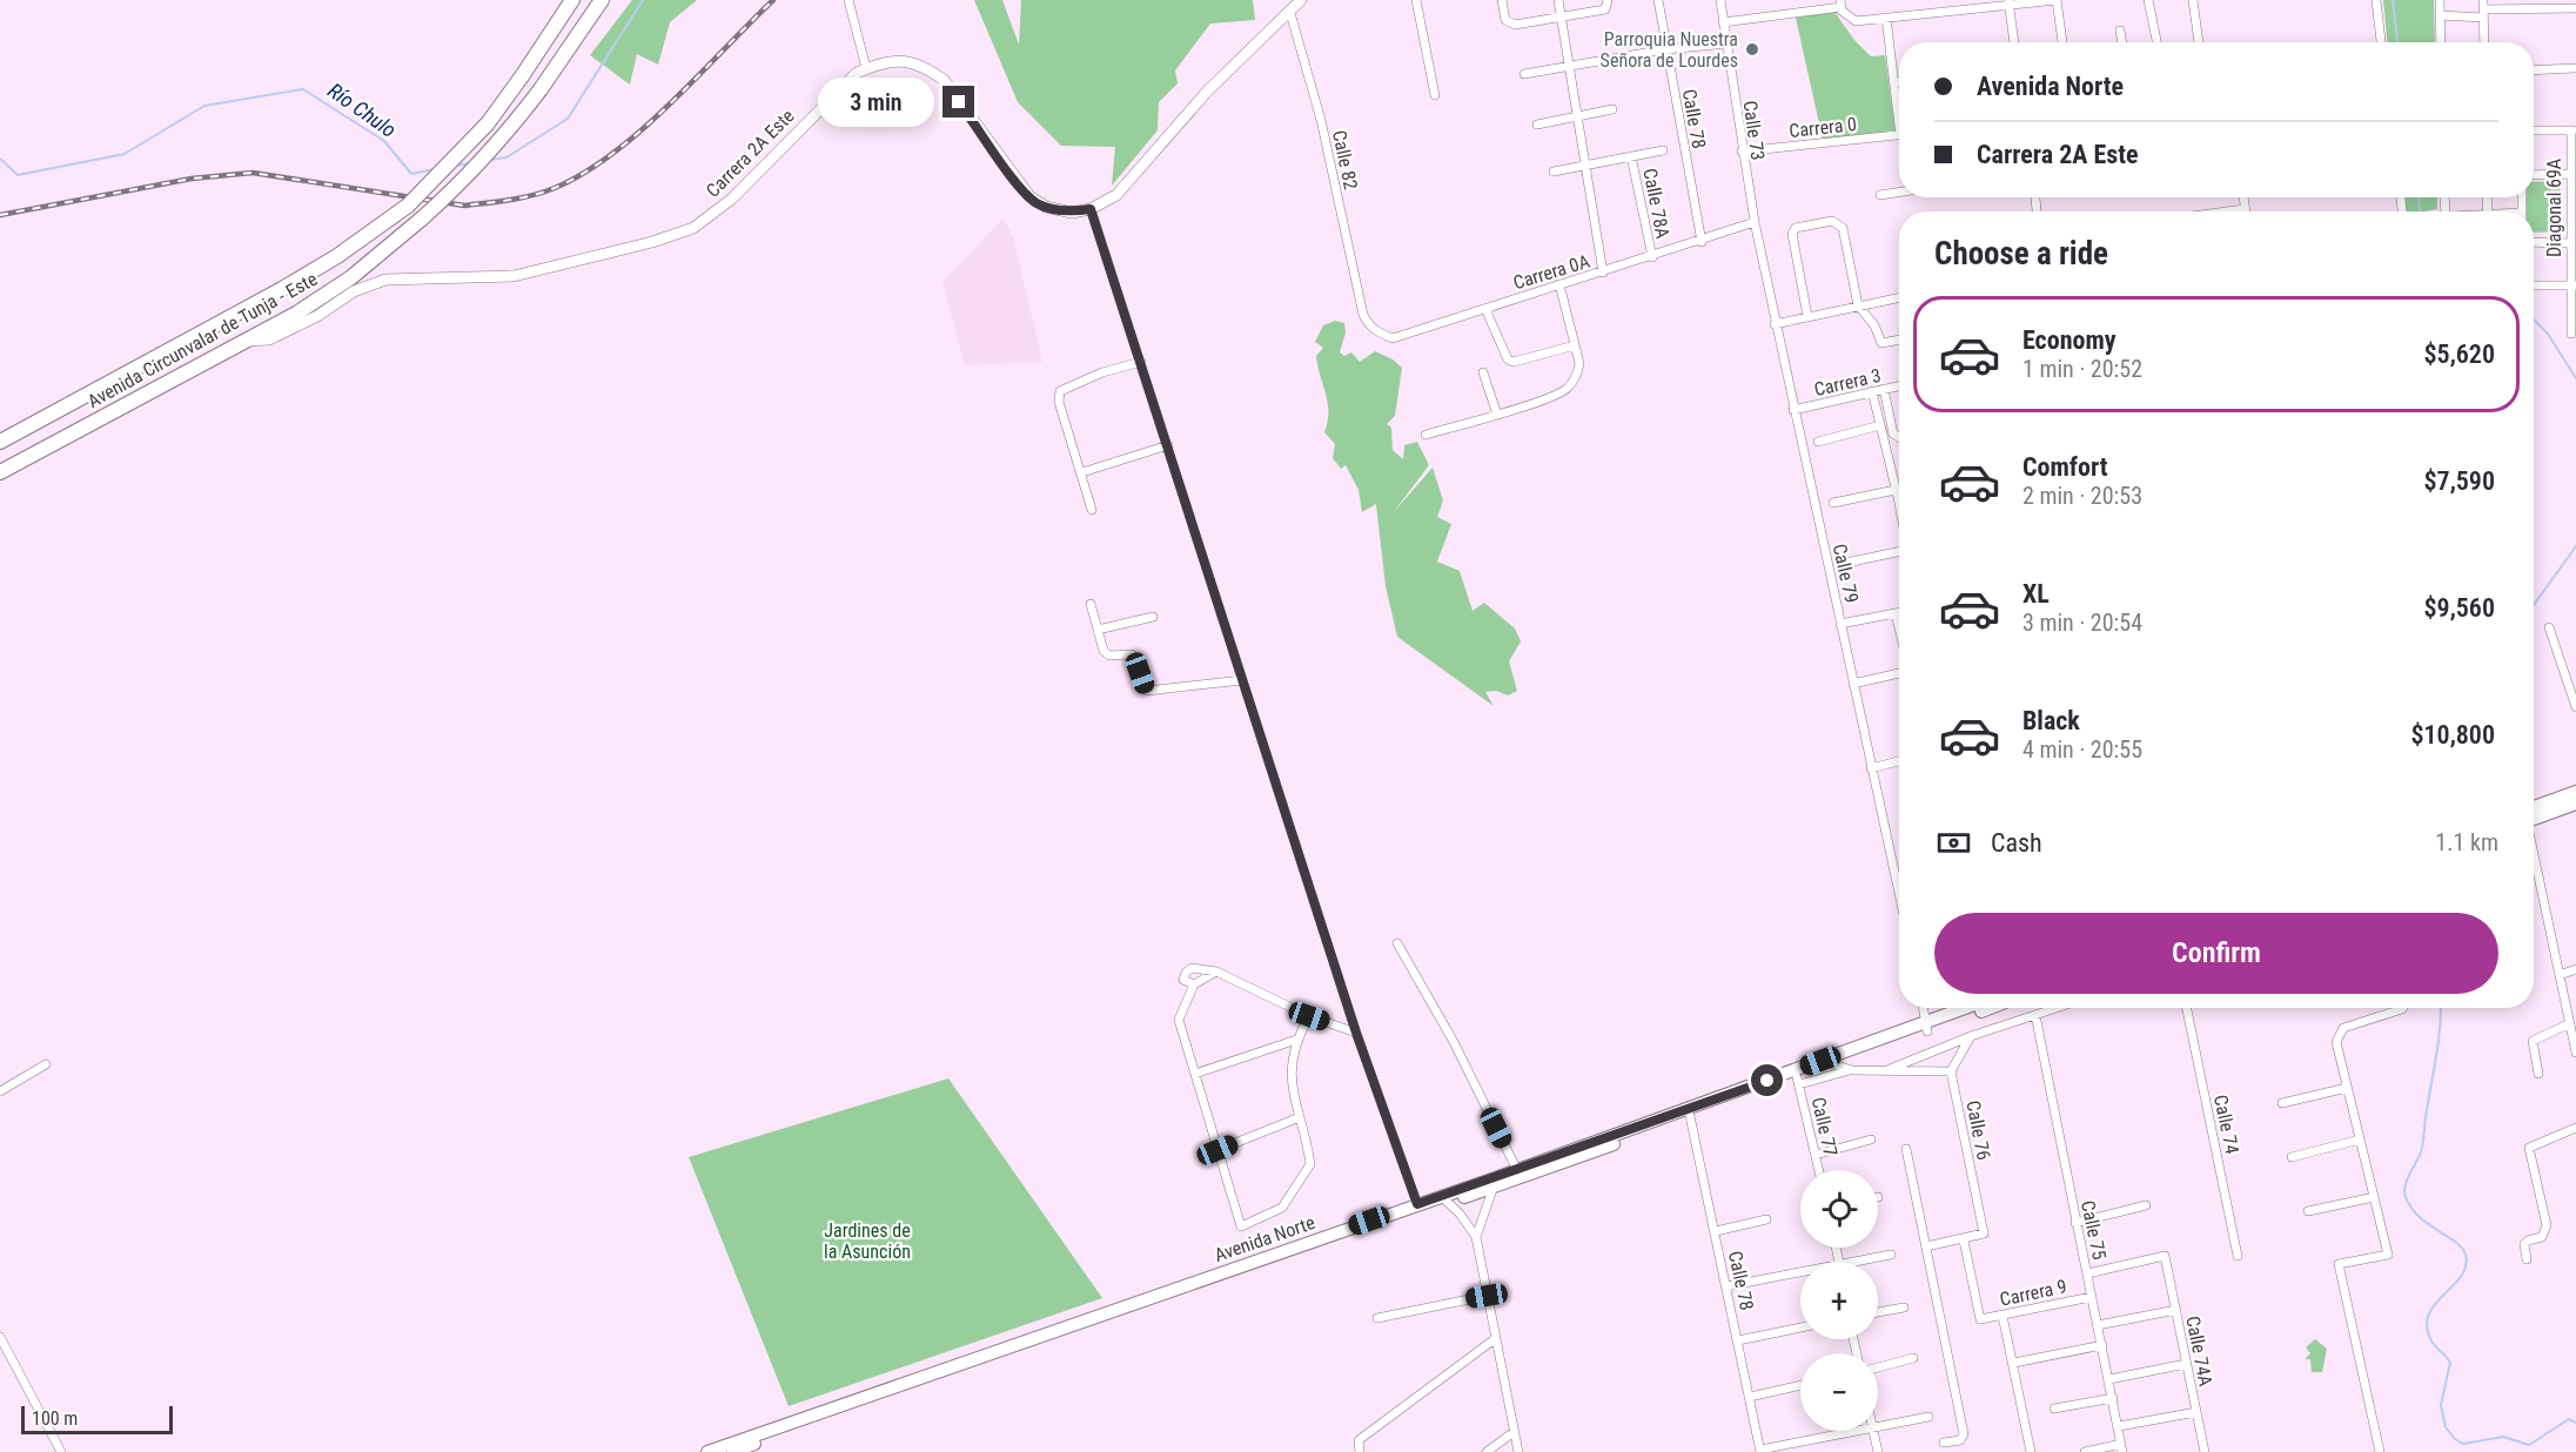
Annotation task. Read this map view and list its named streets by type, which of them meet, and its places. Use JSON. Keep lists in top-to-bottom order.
{
  "streets": {
    "highway": ["Avenida Circunvalar de Tunja - Este"],
    "main road": ["Avenida Norte"],
    "street": [
      "Calle 78",
      "Carrera 0",
      "Calle 73",
      "Carrera 2A Este",
      "Calle 82",
      "Calle 78A",
      "Diagonal 69A",
      "Carrera 0A",
      "Carrera 3",
      "Calle 79",
      "Calle 74",
      "Calle 77",
      "Calle 76",
      "Calle 75",
      "Carrera 9",
      "Calle 74A"
    ]
  },
  "crossings": [
    ["Calle 78", "Carrera 0A"],
    ["Calle 78", "Avenida Norte"],
    ["Carrera 0", "Calle 73"],
    ["Calle 73", "Carrera 0A"],
    ["Calle 73", "Calle 79"],
    ["Carrera 2A Este", "Avenida Circunvalar de Tunja - Este"],
    ["Calle 82", "Carrera 0A"],
    ["Calle 78A", "Carrera 0A"],
    ["Carrera 0A", "Calle 79"],
    ["Carrera 3", "Calle 79"],
    ["Calle 77", "Avenida Norte"],
    ["Calle 76", "Carrera 9"],
    ["Calle 75", "Carrera 9"],
    ["Calle 75", "Calle 74A"]
  ],
  "water": ["Río Chulo"],
  "parks": ["Jardines de la Asunción"],
  "places": ["Parroquia Nuestra Señora de Lourdes"],
  "scale_bar": "100 m",
  "page": {
    "banner": ["Avenida Norte", "Carrera 2A Este"],
    "bubble": "3 min",
    "heading": "Choose a ride",
    "list": [
      {
        "name": "Economy",
        "note": "1 min · 20:52",
        "value": "$5,620"
      },
      {
        "name": "Comfort",
        "note": "2 min · 20:53",
        "value": "$7,590"
      },
      {
        "name": "XL",
        "note": "3 min · 20:54",
        "value": "$9,560"
      },
      {
        "name": "Black",
        "note": "4 min · 20:55",
        "value": "$10,800"
      }
    ],
    "pay": ["Cash", "1.1 km"],
    "buttons": "Confirm",
    "map_buttons": ["+", "−"],
    "scale": "100 m"
  }
}
